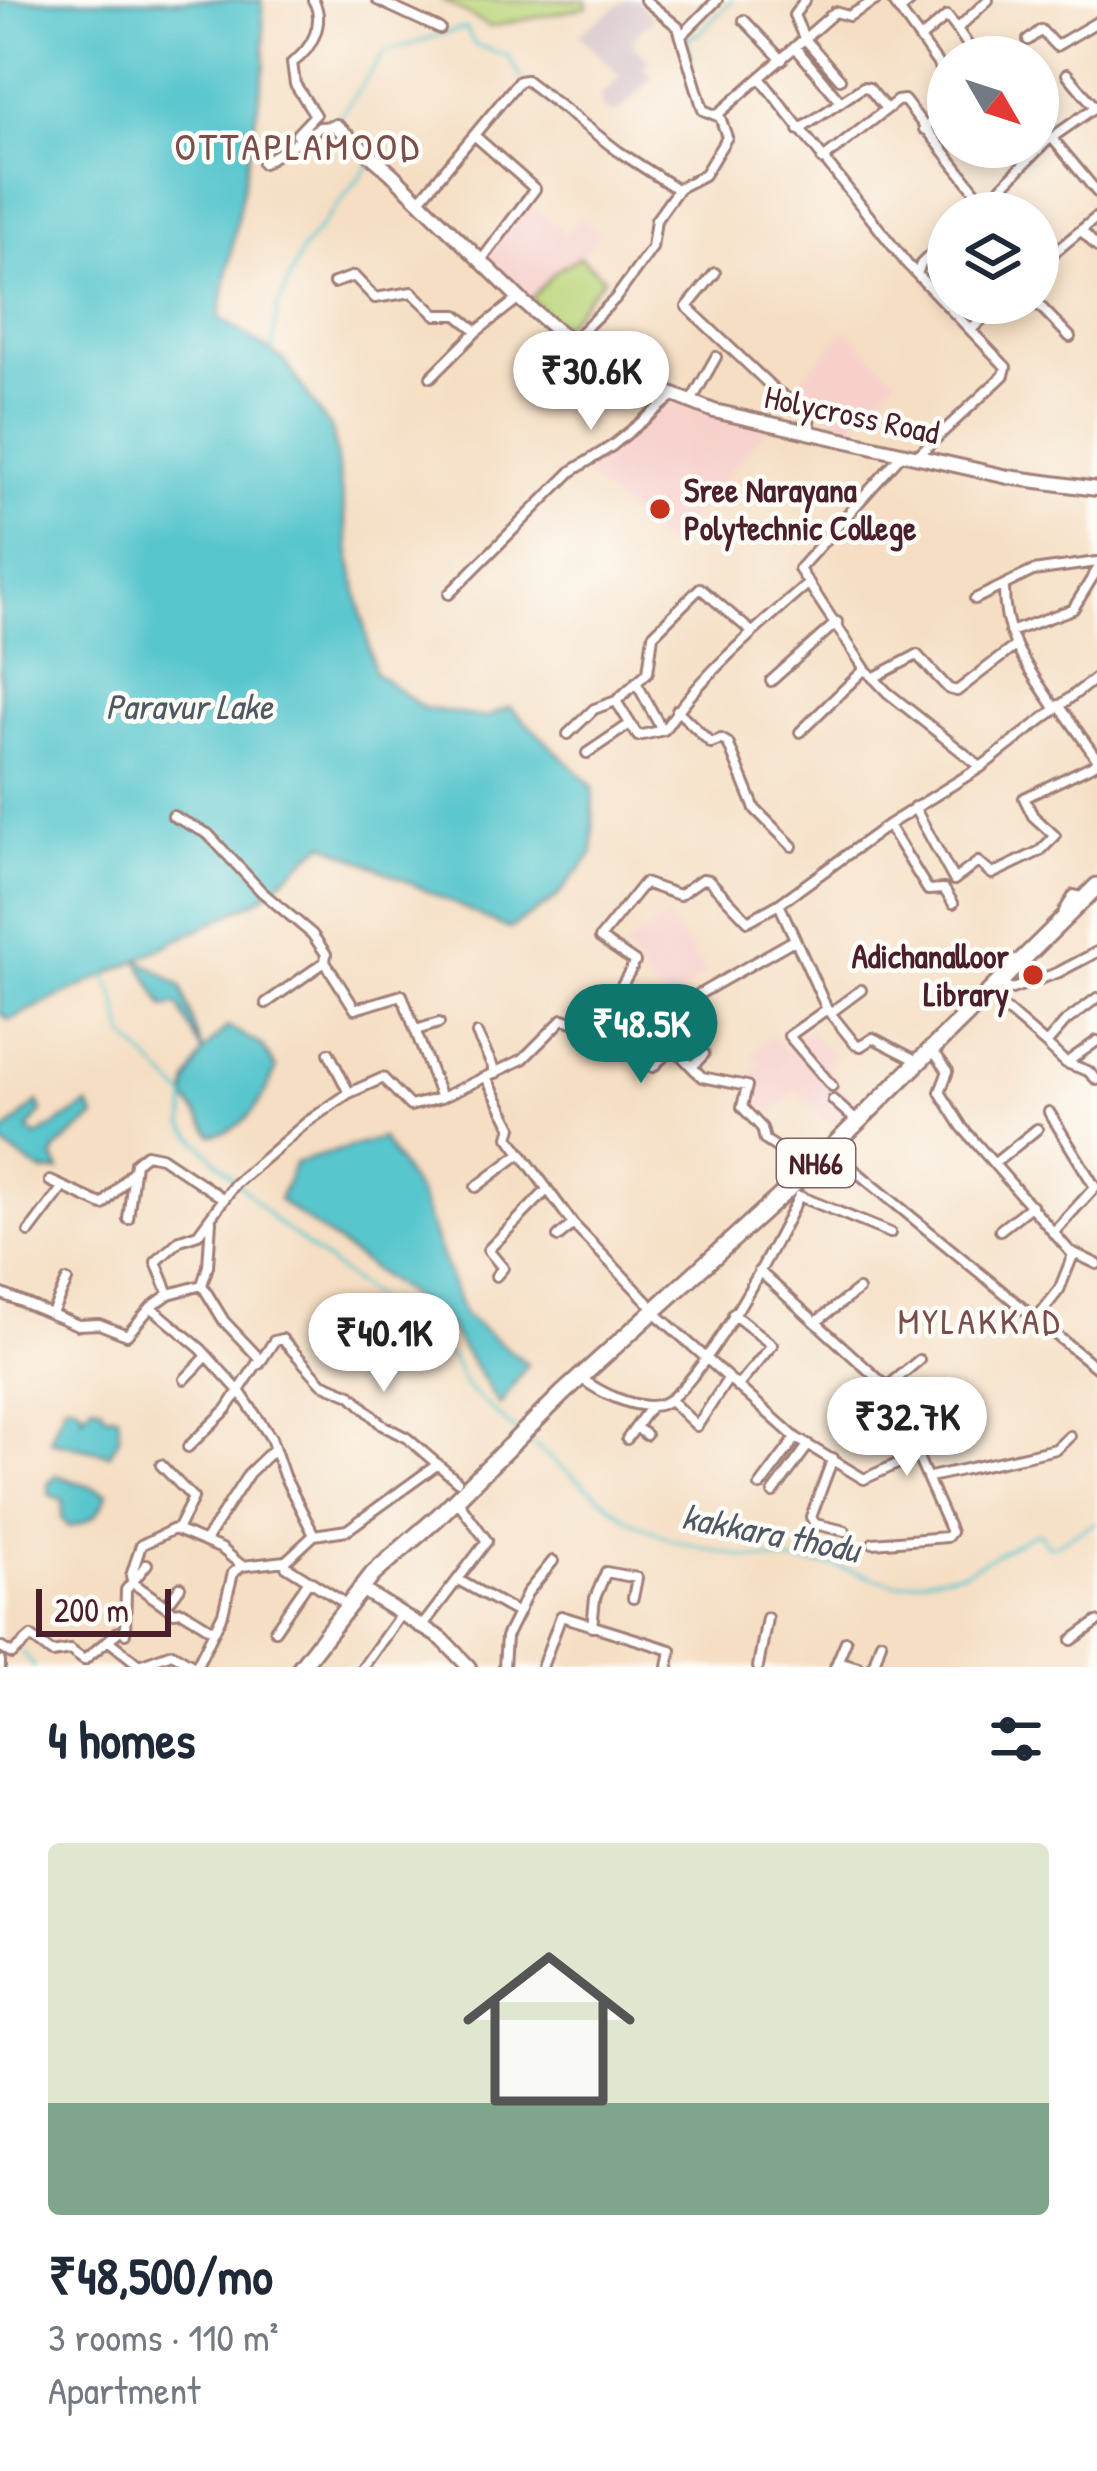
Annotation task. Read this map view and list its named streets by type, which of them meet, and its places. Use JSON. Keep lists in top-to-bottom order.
{
  "streets": {
    "highway": ["NH66"],
    "main road": ["Holycross Road"]
  },
  "districts": ["OTTAPLAMOOD", "MYLAKKAD"],
  "water": ["Paravur Lake", "kakkara thodu"],
  "places": ["Sree Narayana Polytechnic College", "Adichanalloor Library"],
  "scale_bar": "200 m",
  "north": "bottom right",
  "page": {
    "price": [
      "₹30.6K",
      "₹48.5K",
      "₹40.1K",
      "₹32.7K"
    ],
    "scale": "200 m",
    "heading": "4 homes",
    "list": [
      {
        "name": "₹48,500/mo",
        "note": "3 rooms · 110 m² · Apartment"
      }
    ]
  }
}
